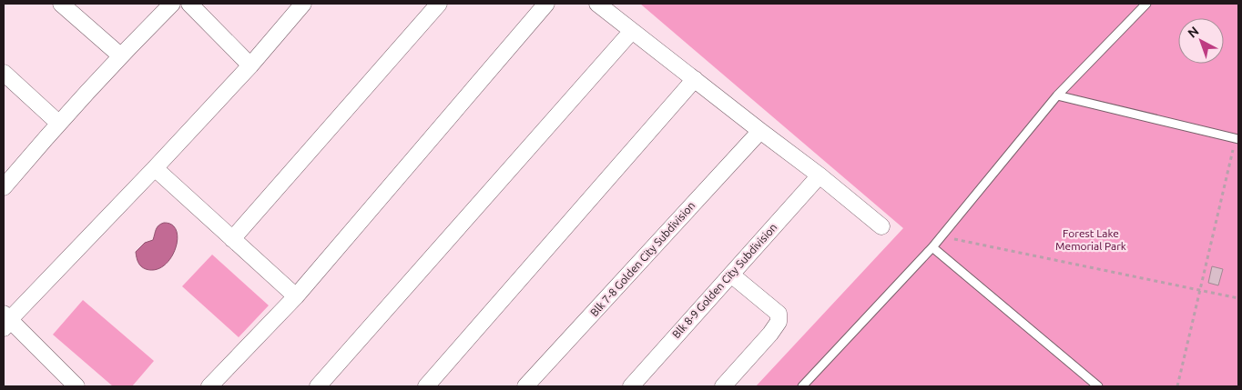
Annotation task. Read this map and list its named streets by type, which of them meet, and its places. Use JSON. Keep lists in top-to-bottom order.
{
  "streets": {
    "street": ["Blk 7-8 Golden City Subdivision", "Blk 8-9 Golden City Subdivision"]
  },
  "parks": ["Forest Lake Memorial Park"],
  "north": "top left"
}
